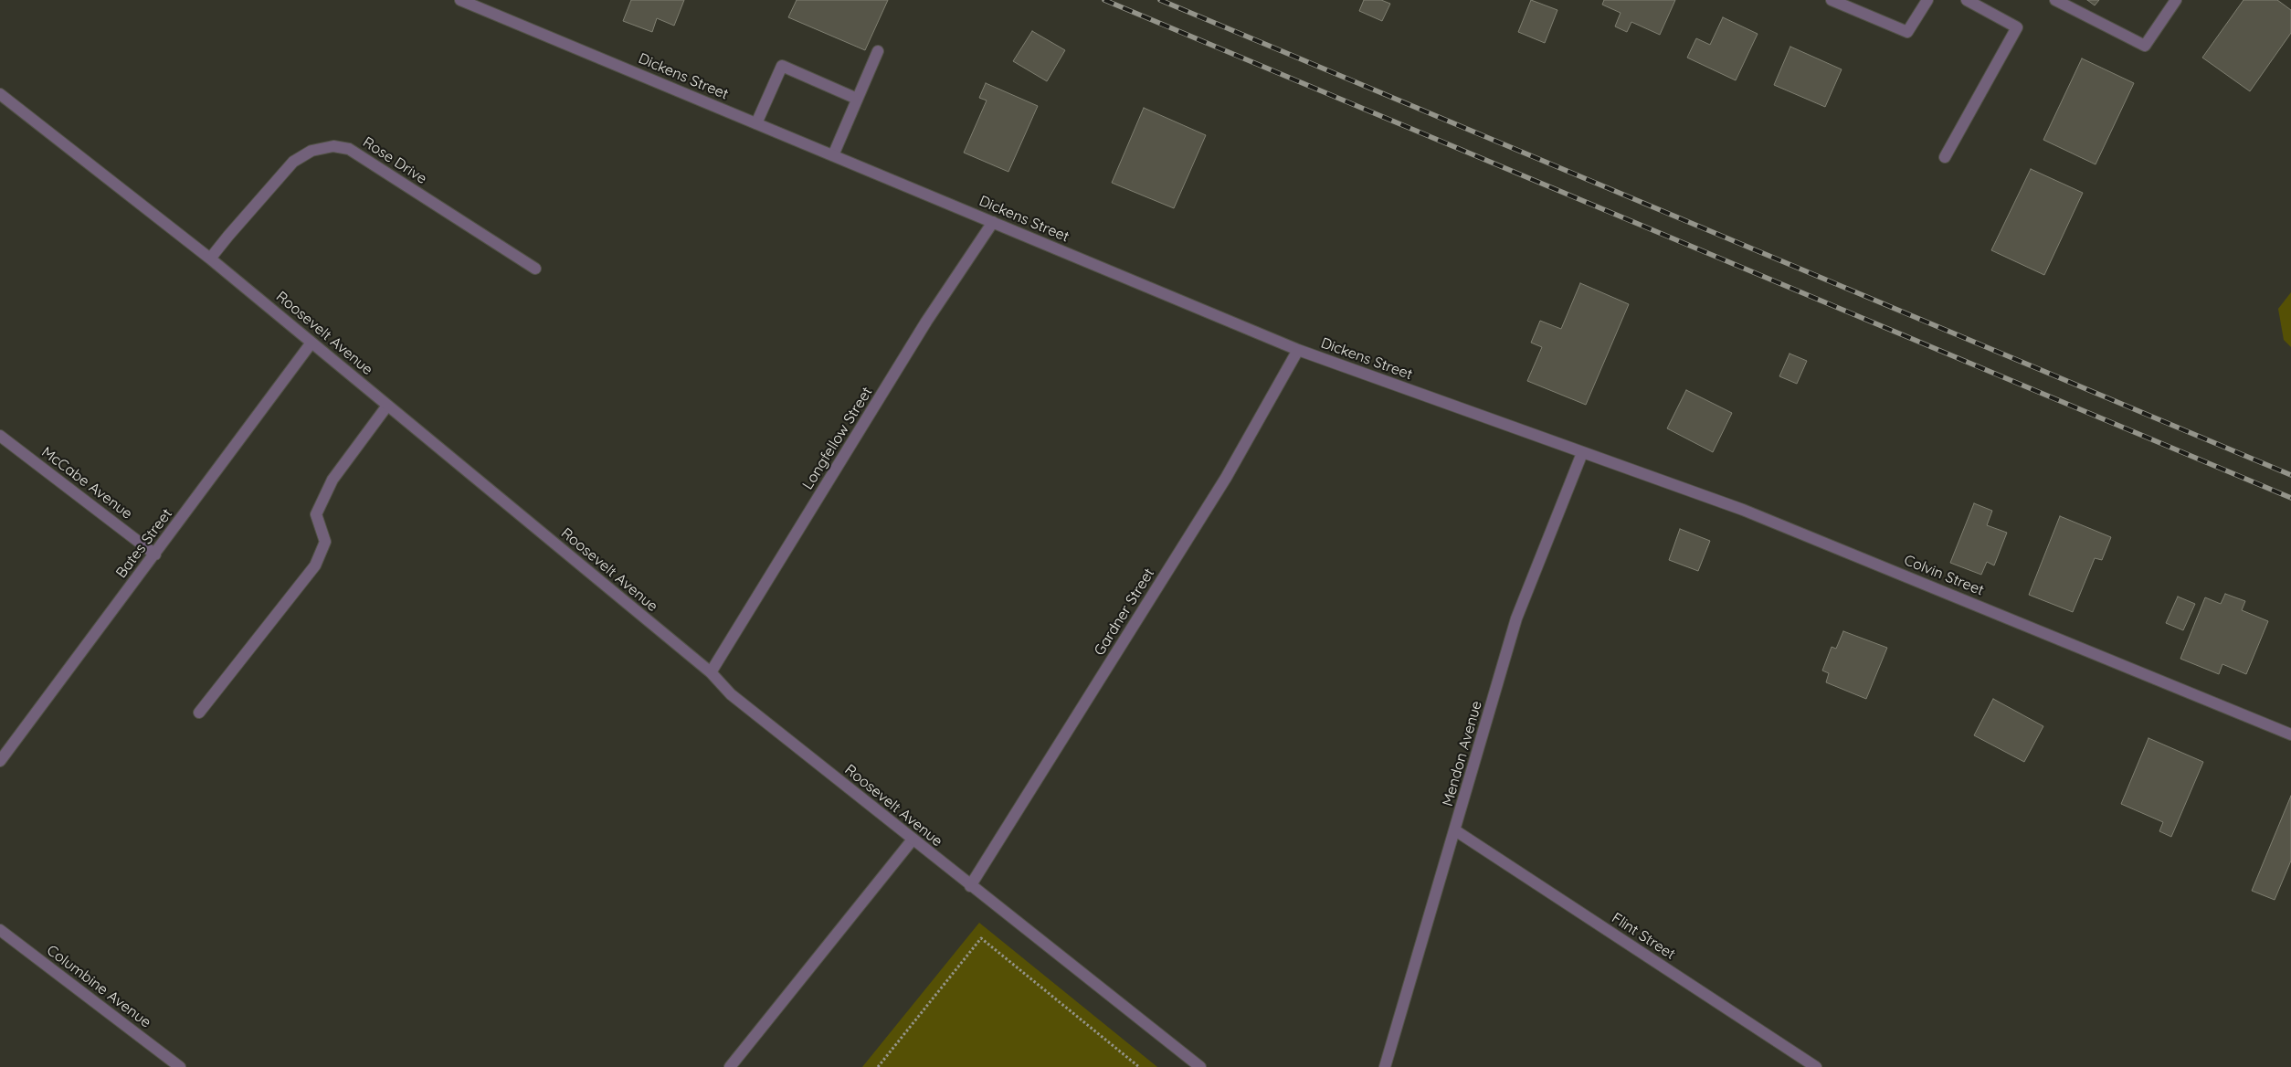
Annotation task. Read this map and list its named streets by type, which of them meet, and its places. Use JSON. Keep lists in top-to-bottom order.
{
  "streets": {
    "street": [
      "Dickens Street",
      "Rose Drive",
      "Roosevelt Avenue",
      "Longfellow Street",
      "McCabe Avenue",
      "Bates Street",
      "Colvin Street",
      "Gardner Street",
      "Mendon Avenue",
      "Flint Street",
      "Columbine Avenue"
    ]
  },
  "crossings": [
    ["Dickens Street", "Longfellow Street"],
    ["Dickens Street", "Colvin Street"],
    ["Dickens Street", "Gardner Street"],
    ["Dickens Street", "Mendon Avenue"],
    ["Rose Drive", "Roosevelt Avenue"],
    ["Roosevelt Avenue", "Longfellow Street"],
    ["Roosevelt Avenue", "Bates Street"],
    ["Roosevelt Avenue", "Gardner Street"],
    ["McCabe Avenue", "Bates Street"],
    ["Colvin Street", "Mendon Avenue"],
    ["Mendon Avenue", "Flint Street"]
  ]
}
